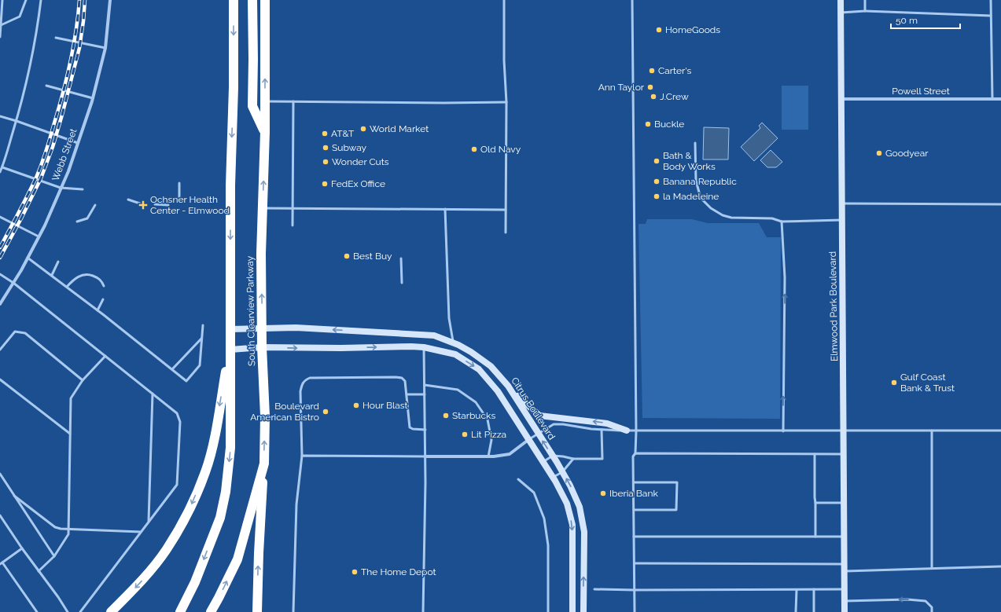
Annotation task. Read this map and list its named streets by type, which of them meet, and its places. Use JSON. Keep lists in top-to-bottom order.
{
  "streets": {
    "highway": ["South Clearview Parkway"],
    "street": [
      "Powell Street",
      "Webb Street",
      "Elmwood Park Boulevard",
      "Citrus Boulevard"
    ]
  },
  "crossings": [
    ["Powell Street", "Elmwood Park Boulevard"],
    ["South Clearview Parkway", "Citrus Boulevard"]
  ],
  "places": {
    "other": [
      "HomeGoods",
      "Carter's",
      "Ann Taylor",
      "J.Crew",
      "Buckle",
      "World Market",
      "AT&T",
      "Subway",
      "Old Navy",
      "Goodyear",
      "Bath & Body Works",
      "Wonder Cuts",
      "Banana Republic",
      "FedEx Office",
      "la Madeleine",
      "Best Buy",
      "Gulf Coast Bank & Trust",
      "Hour Blast",
      "Boulevard American Bistro",
      "Starbucks",
      "Lit Pizza",
      "Iberia Bank",
      "The Home Depot"
    ],
    "health": ["Ochsner Health Center - Elmwood"]
  },
  "scale_bar": "50 m"
}
